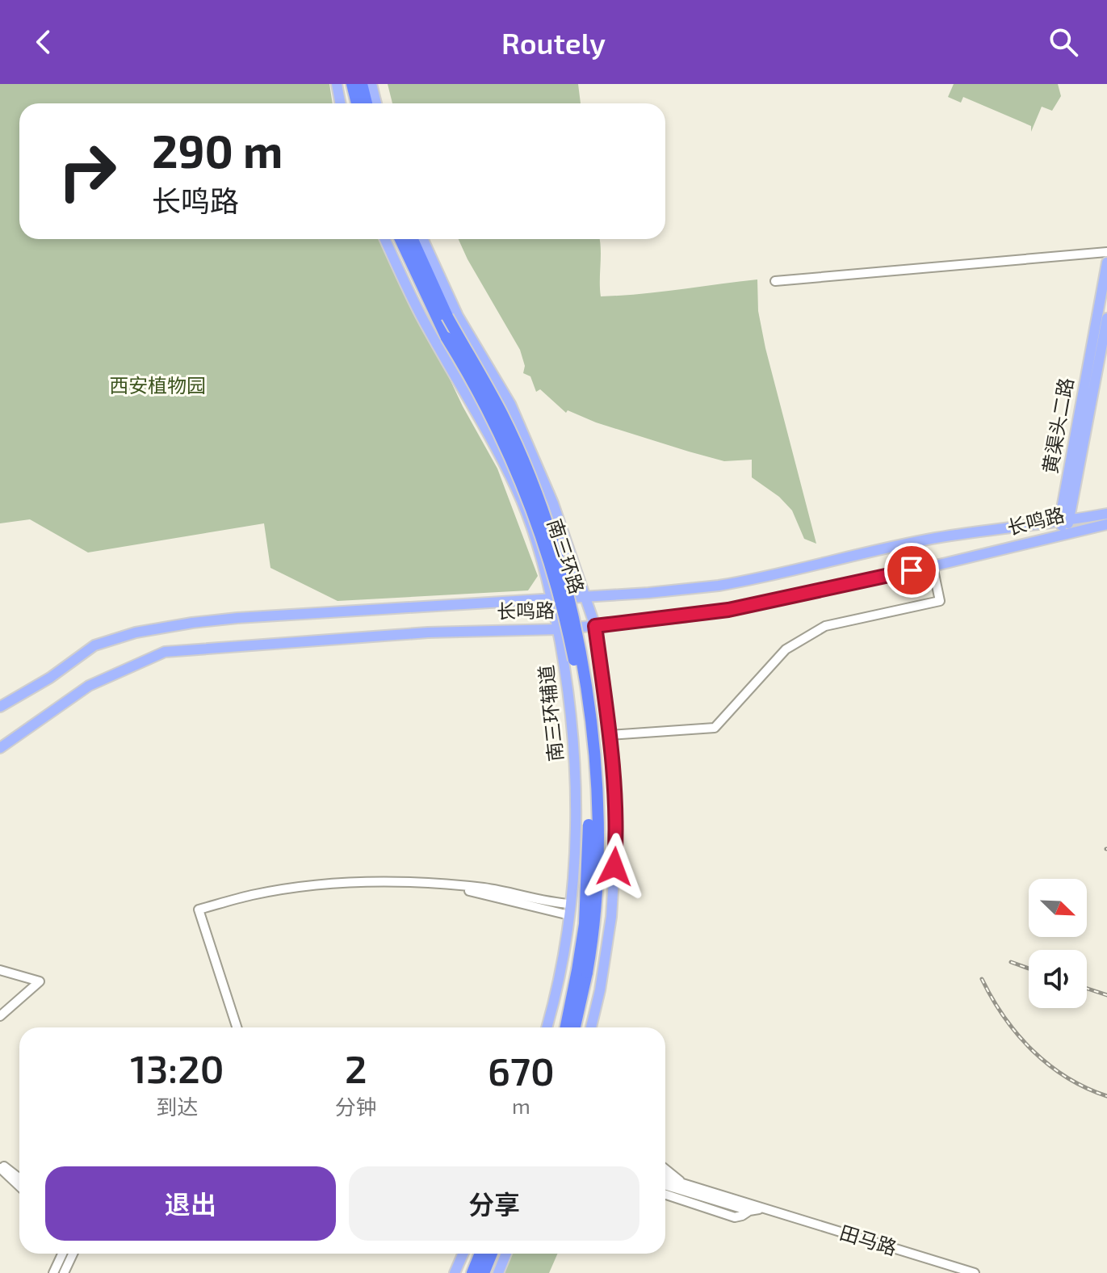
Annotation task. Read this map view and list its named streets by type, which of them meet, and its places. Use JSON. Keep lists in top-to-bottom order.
{
  "streets": {
    "highway": ["南三环路"],
    "main road": ["黄渠头二路", "长鸣路", "南三环辅道"],
    "street": ["田马路"]
  },
  "crossings": [
    ["黄渠头二路", "长鸣路"],
    ["长鸣路", "南三环辅道"]
  ],
  "parks": ["西安植物园"],
  "north": "bottom right",
  "page": {
    "header": "Routely",
    "turn": ["290 m", "长鸣路"],
    "eta": [
      "13:20",
      "到达",
      "2",
      "分钟",
      "670",
      "m"
    ],
    "buttons": ["退出", "分享"]
  }
}
